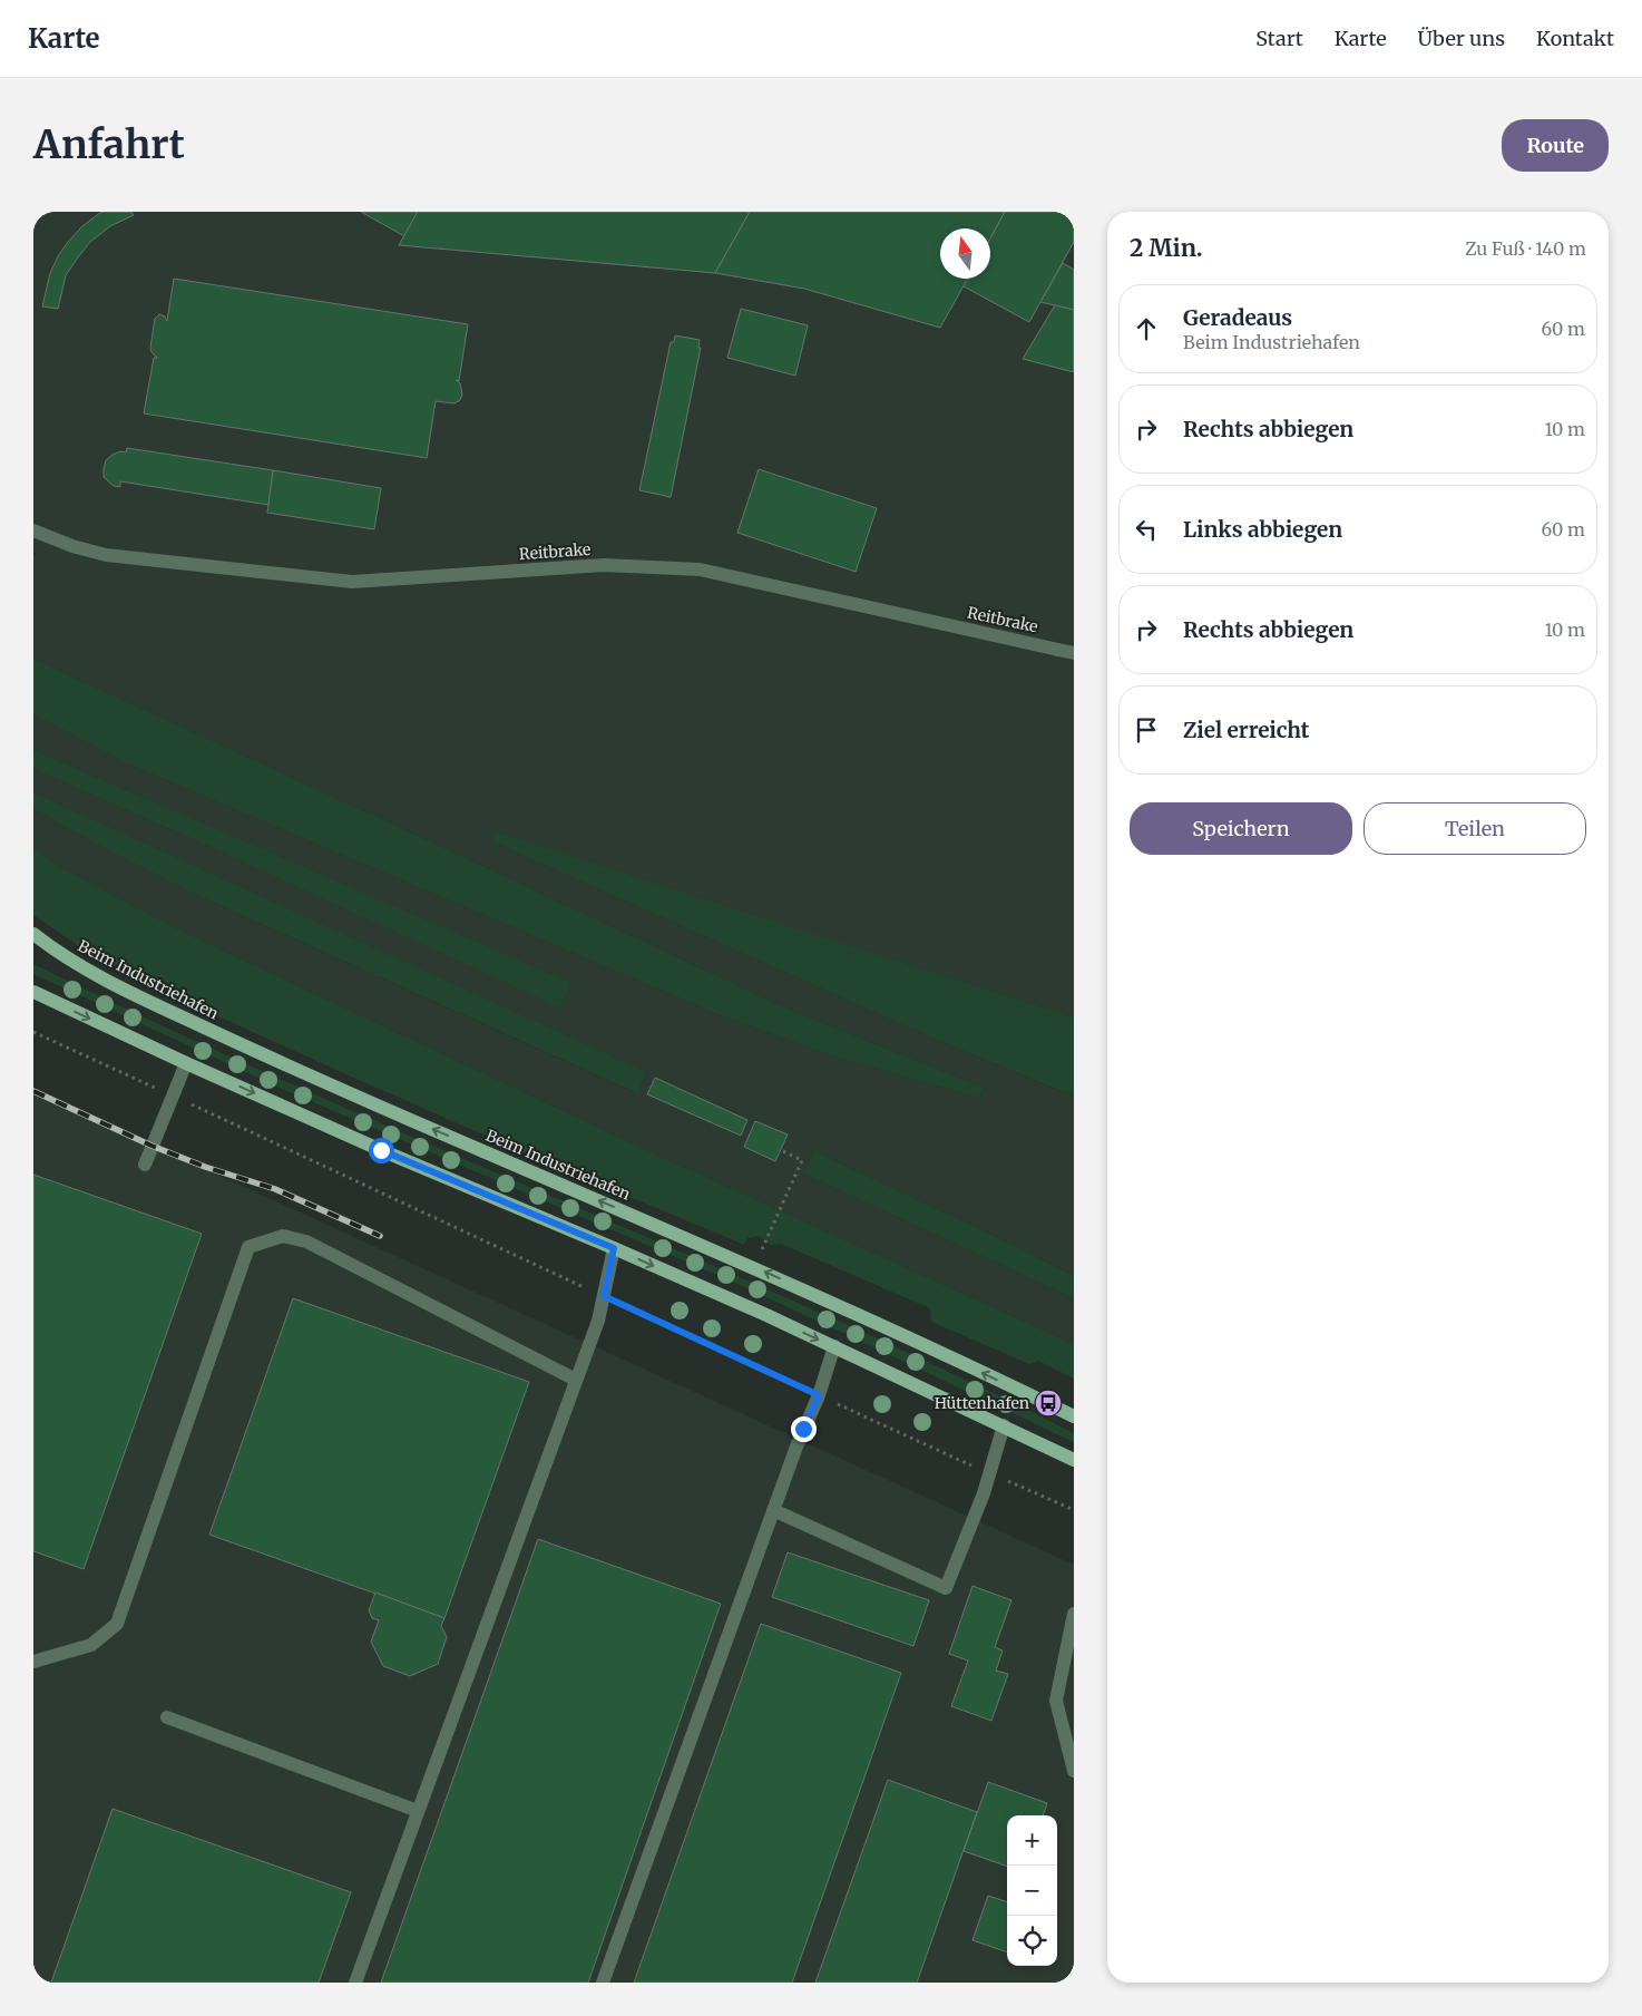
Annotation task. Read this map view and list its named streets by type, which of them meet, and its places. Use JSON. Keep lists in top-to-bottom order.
{
  "streets": {
    "main road": ["Beim Industriehafen"],
    "street": ["Reitbrake"]
  },
  "places": {
    "bus stop": ["Hüttenhafen"]
  },
  "north": "top",
  "page": {
    "header": "Karte",
    "nav": [
      "Start",
      "Karte",
      "Über uns",
      "Kontakt"
    ],
    "buttons": [
      "Route",
      ["Speichern", "Teilen"]
    ],
    "title": "Anfahrt",
    "heading": ["2 Min.", "Zu Fuß · 140 m"],
    "list": [
      ["Geradeaus", "Beim Industriehafen", "60 m"],
      ["Rechts abbiegen", "10 m"],
      ["Links abbiegen", "60 m"],
      ["Rechts abbiegen", "10 m"],
      "Ziel erreicht"
    ],
    "map_buttons": ["+", "−"]
  }
}
